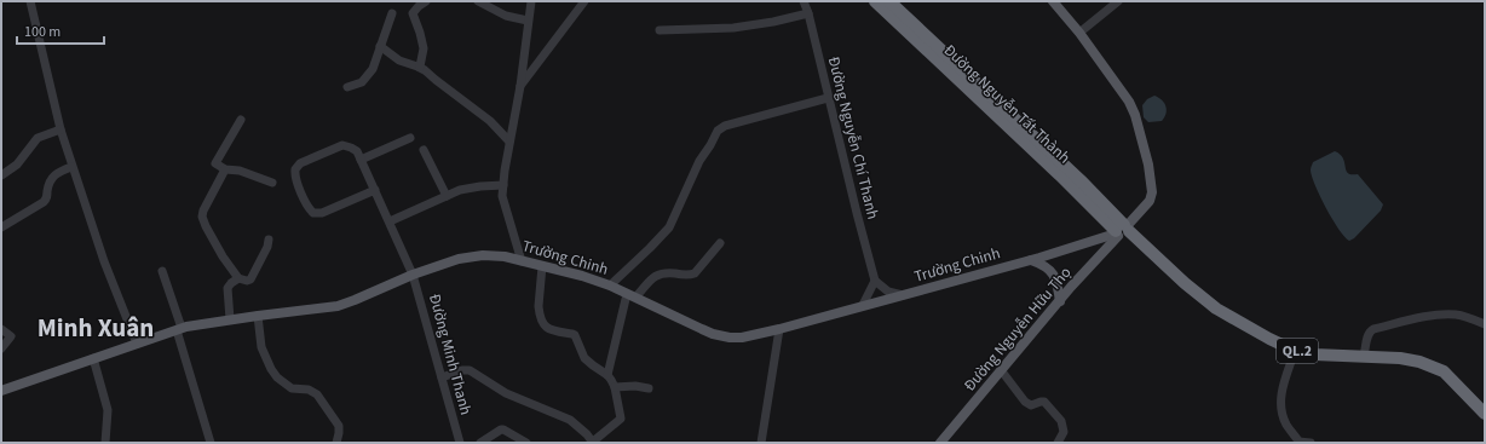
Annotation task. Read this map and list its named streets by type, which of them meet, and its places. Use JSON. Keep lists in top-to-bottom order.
{
  "streets": {
    "highway": ["Đường Nguyễn Tất Thành", "QL.2"],
    "main road": ["Trường Chinh", "Đường Nguyễn Hữu Thọ"],
    "street": ["Đường Nguyễn Chí Thanh", "Đường Minh Thanh"]
  },
  "crossings": [
    ["Đường Nguyễn Tất Thành", "Trường Chinh"],
    ["Đường Nguyễn Tất Thành", "Đường Nguyễn Hữu Thọ"],
    ["Đường Nguyễn Tất Thành", "QL.2"],
    ["Trường Chinh", "Đường Nguyễn Hữu Thọ"],
    ["Trường Chinh", "QL.2"],
    ["Trường Chinh", "Đường Minh Thanh"],
    ["Đường Nguyễn Hữu Thọ", "QL.2"]
  ],
  "districts": ["Minh Xuân"],
  "scale_bar": "100 m"
}
